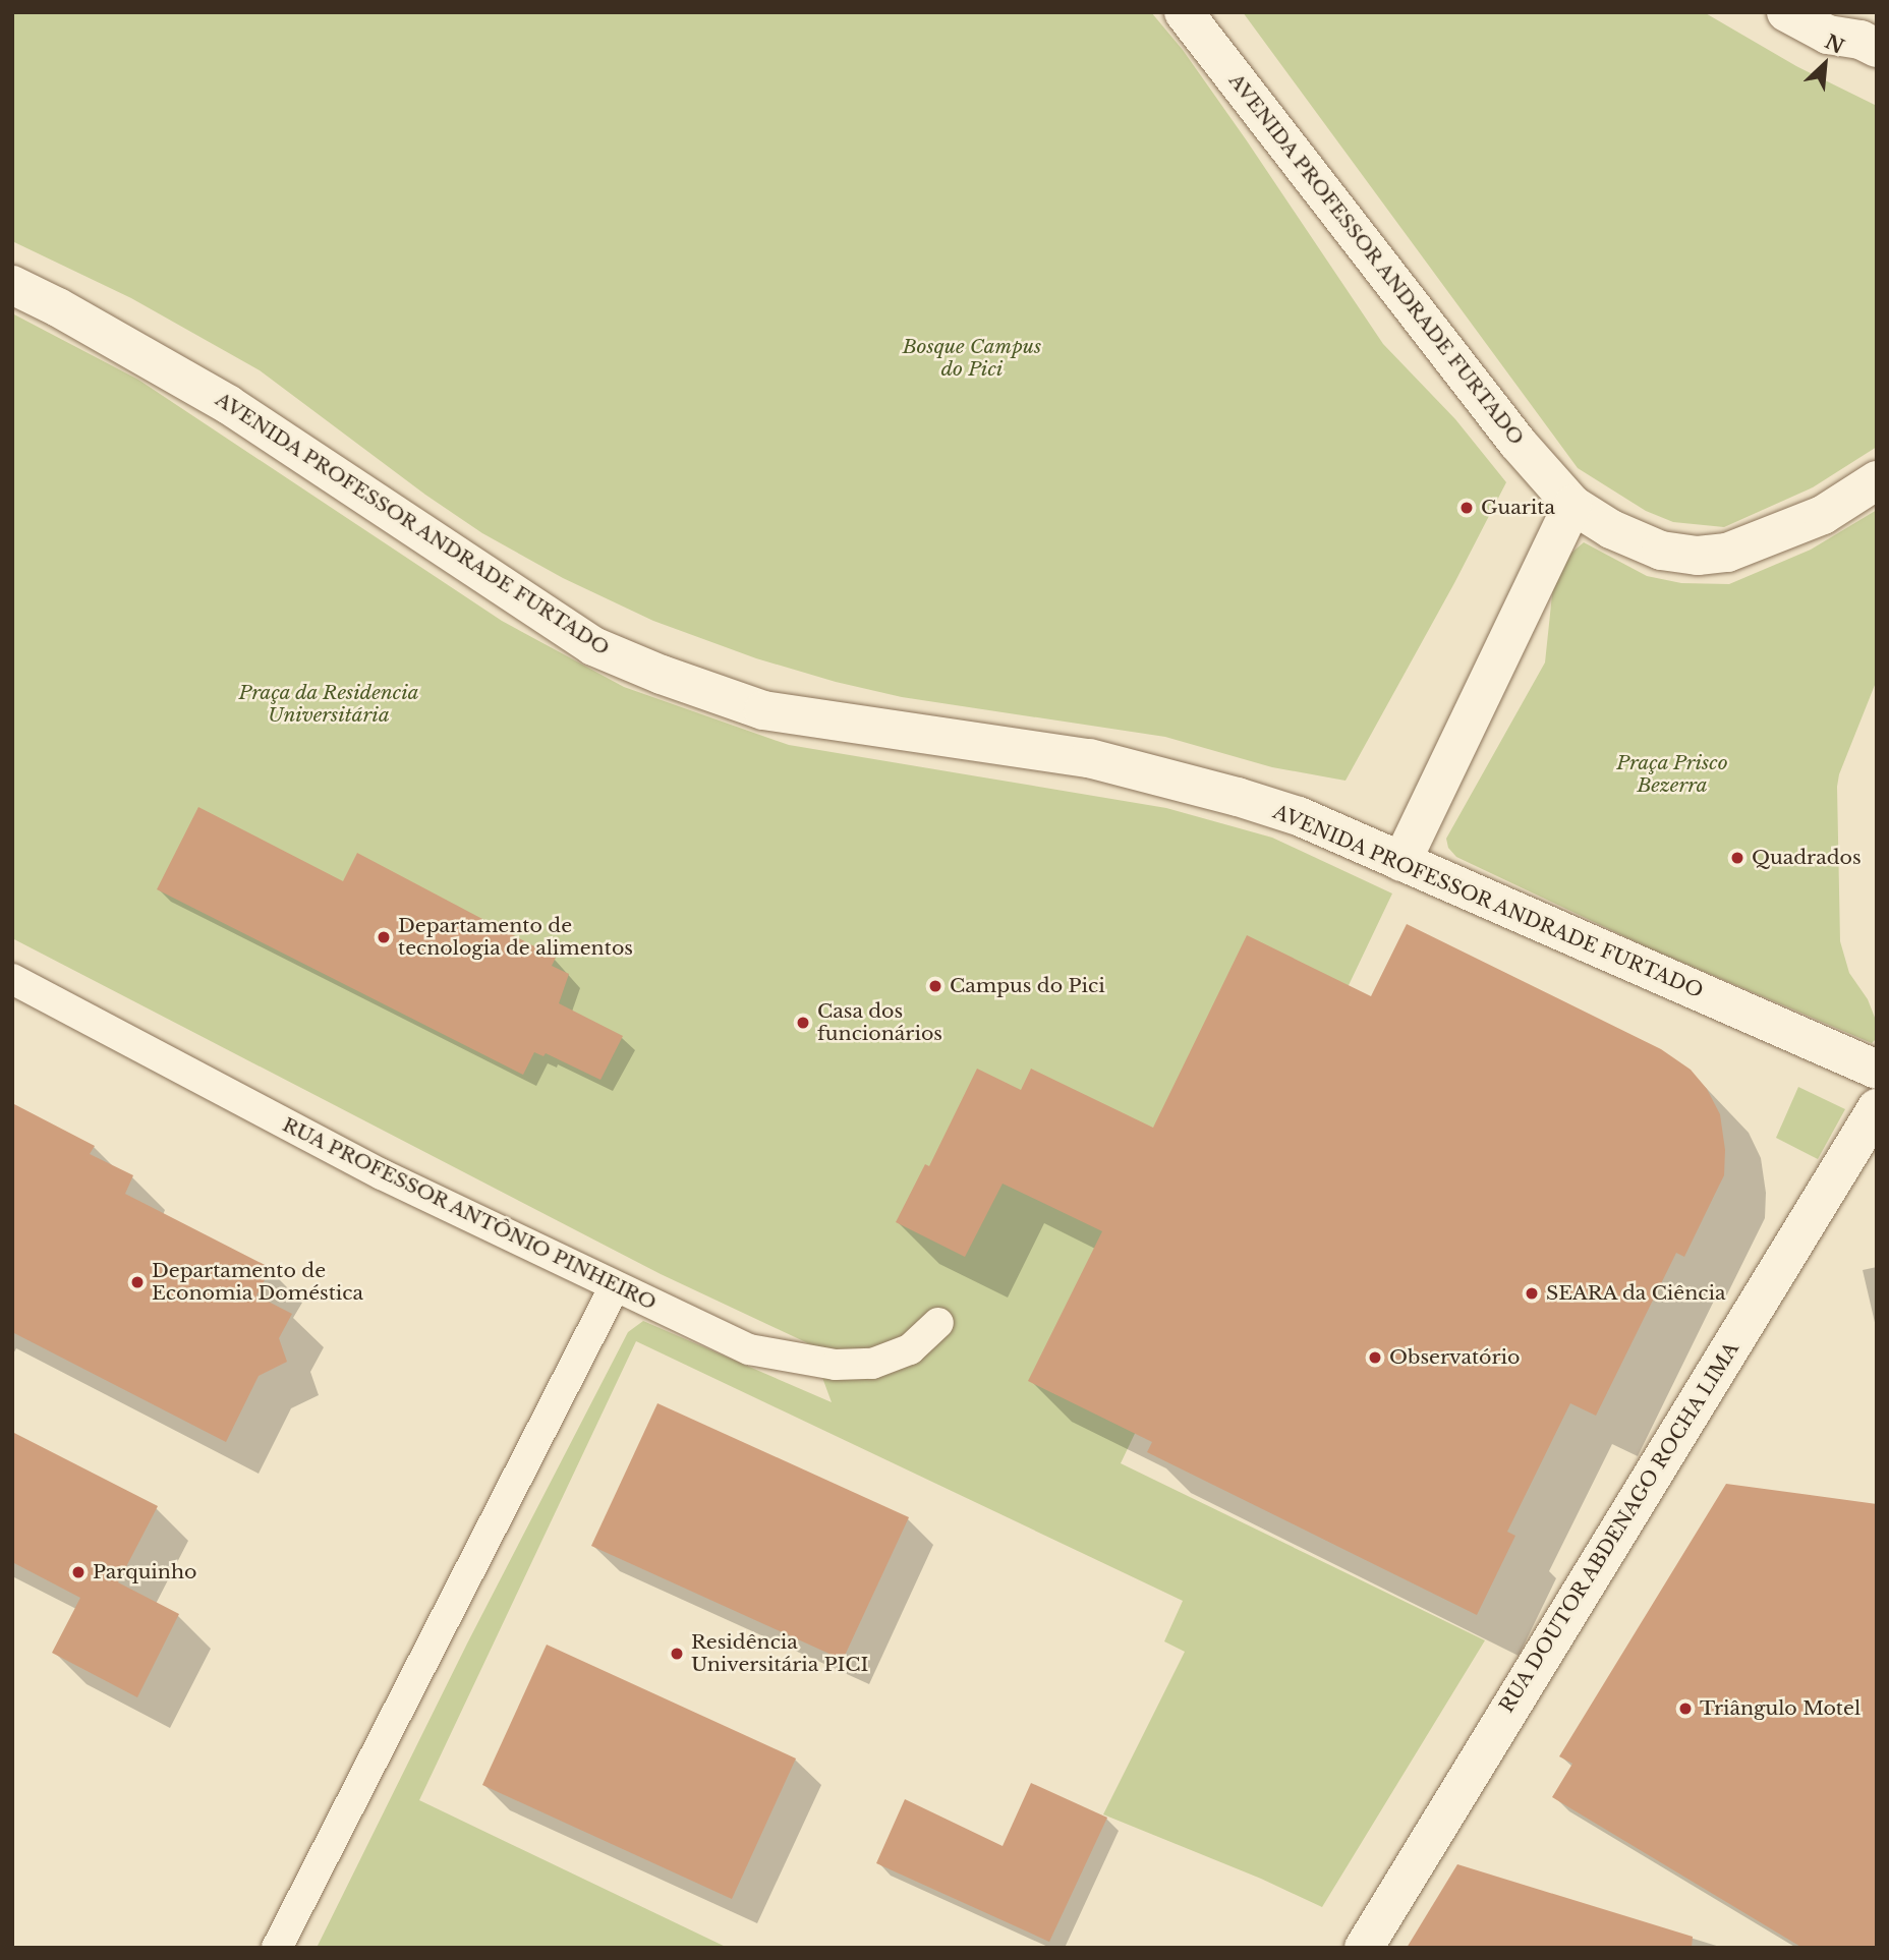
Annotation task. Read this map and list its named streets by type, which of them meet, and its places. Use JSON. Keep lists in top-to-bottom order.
{
  "streets": {
    "street": ["AVENIDA PROFESSOR ANDRADE FURTADO", "RUA DOUTOR ABDENAGO ROCHA LIMA"],
    "lane": ["RUA PROFESSOR ANTÔNIO PINHEIRO"]
  },
  "parks": ["Bosque Campus do Pici", "Praça da Residencia Universitária", "Praça Prisco Bezerra"],
  "places": [
    "Guarita",
    "Quadrados",
    "Departamento de tecnologia de alimentos",
    "Campus do Pici",
    "Casa dos funcionários",
    "Departamento de Economia Doméstica",
    "SEARA da Ciência",
    "Observatório",
    "Parquinho",
    "Residência Universitária PICI",
    "Triângulo Motel"
  ],
  "north": "top right"
}
